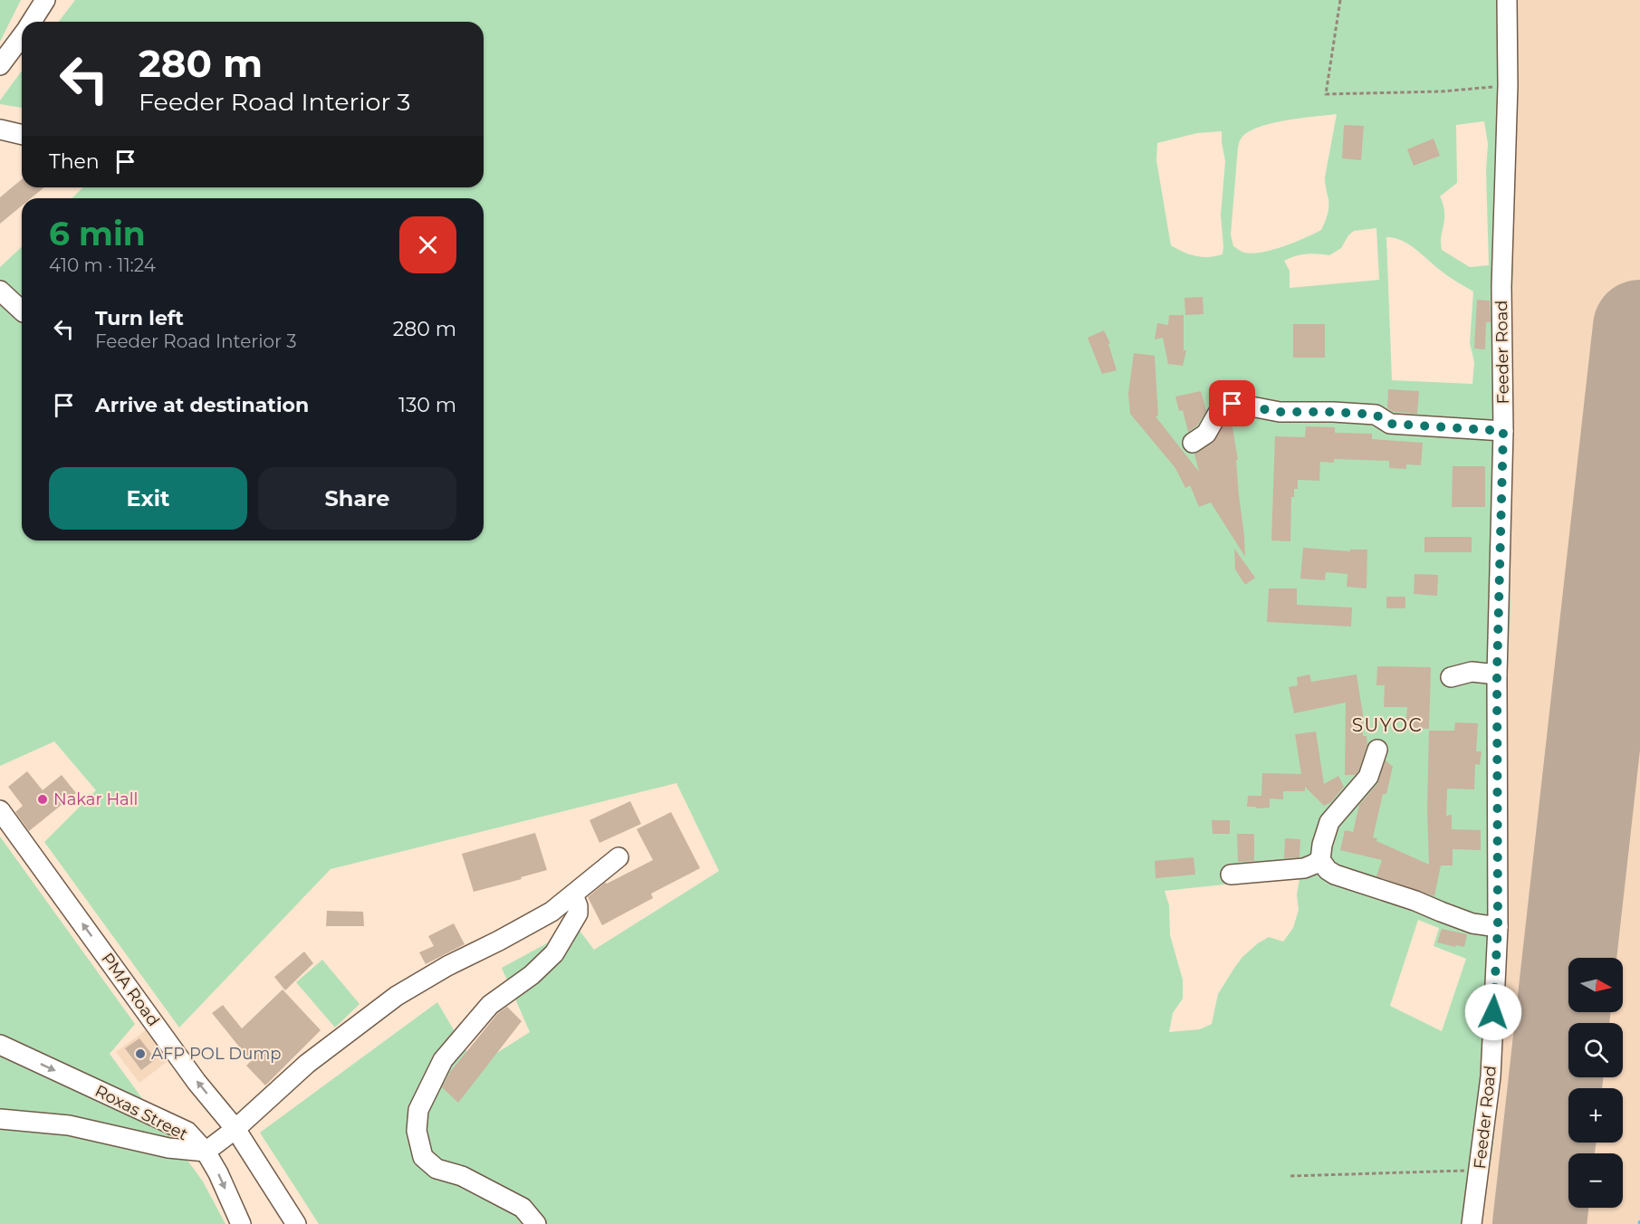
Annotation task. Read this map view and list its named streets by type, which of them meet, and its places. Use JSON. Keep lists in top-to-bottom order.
{
  "streets": {
    "street": ["Feeder Road", "PMA Road", "Roxas Street"]
  },
  "one_way": ["PMA Road", "Roxas Street"],
  "districts": ["SUYOC"],
  "places": ["Nakar Hall", "AFP POL Dump"],
  "north": "right",
  "page": {
    "turn": ["280 m", "Feeder Road Interior 3"],
    "then": "Then",
    "heading": ["6 min", "410 m · 11:24"],
    "list": [
      {
        "name": "Turn left",
        "note": "Feeder Road Interior 3",
        "value": "280 m"
      },
      {
        "name": "Arrive at destination",
        "value": "130 m"
      }
    ],
    "buttons": ["Exit", "Share"],
    "map_buttons": ["+", "−"]
  }
}
